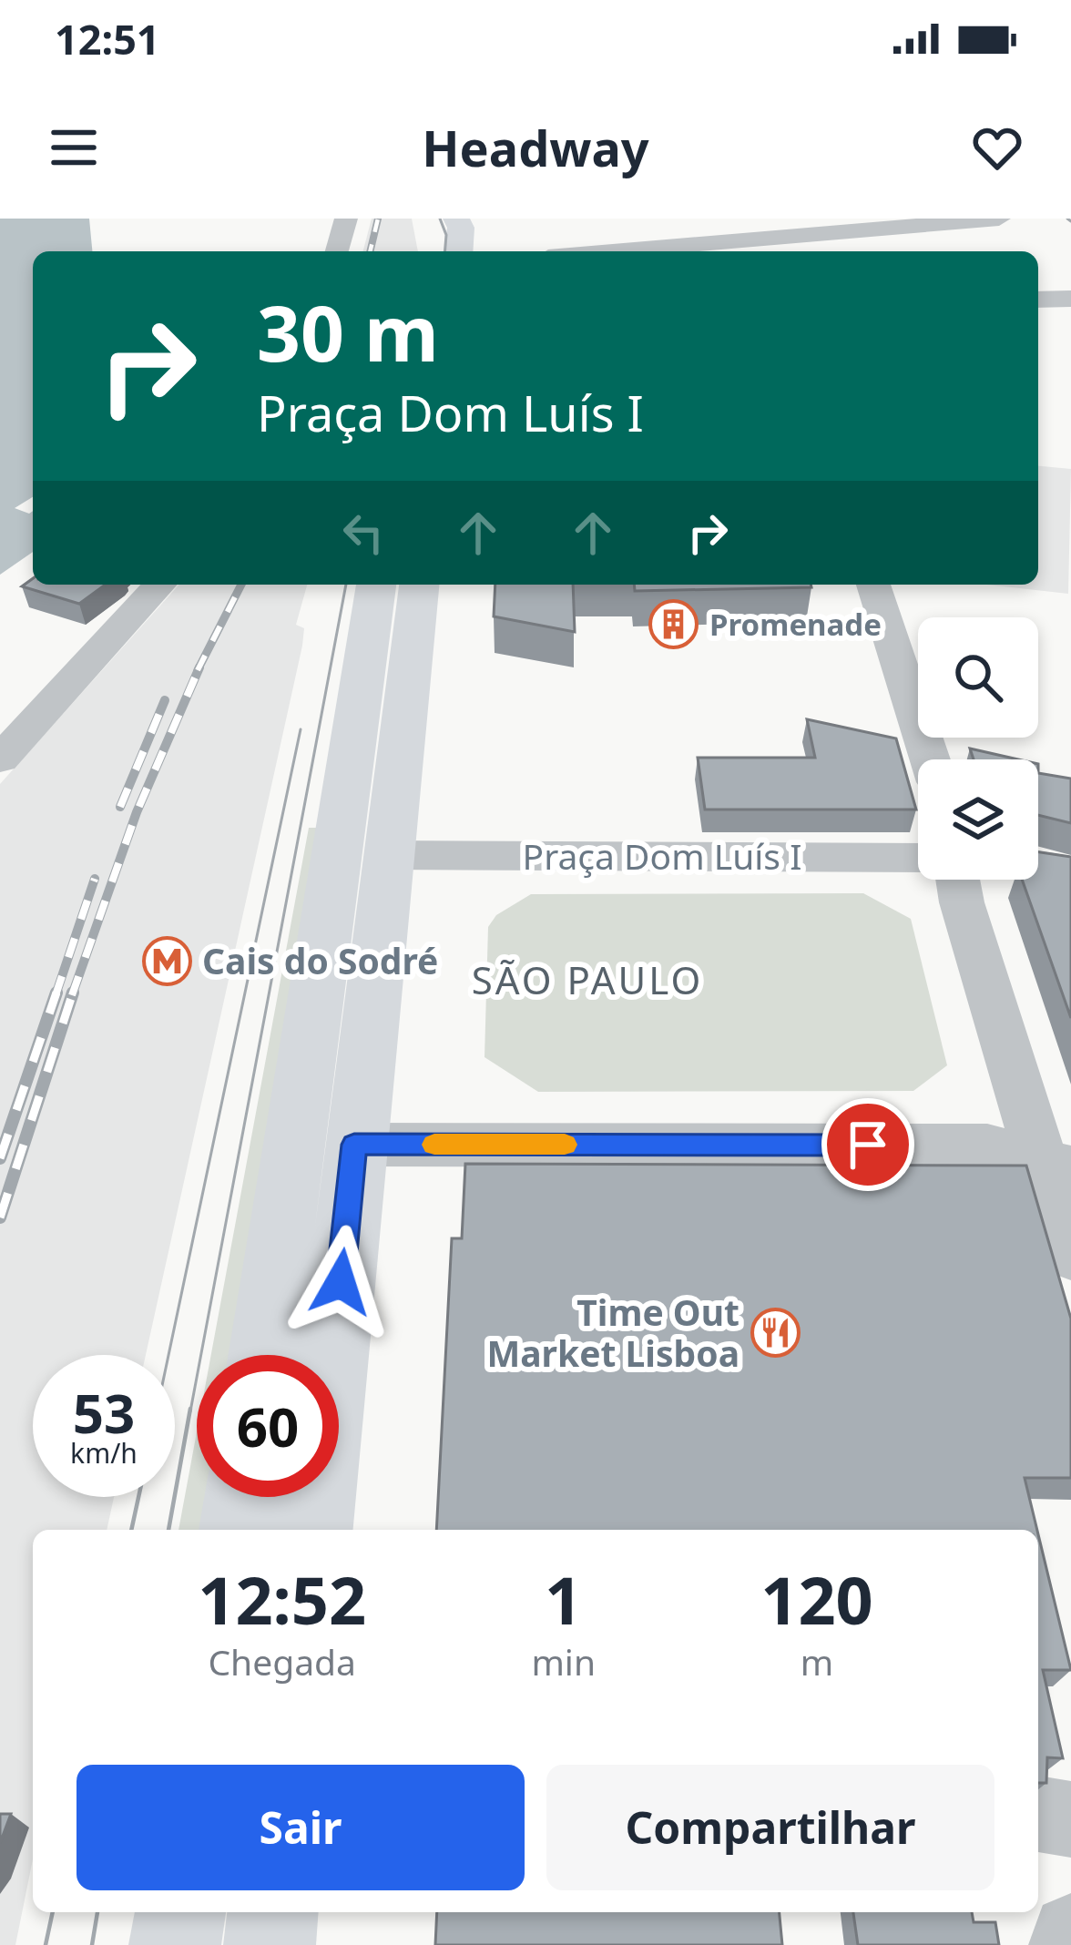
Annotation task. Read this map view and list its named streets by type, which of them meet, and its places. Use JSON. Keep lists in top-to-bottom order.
{
  "streets": {
    "street": ["Praça Dom Luís I"]
  },
  "districts": ["SÃO PAULO"],
  "places": {
    "building": ["Promenade"],
    "metro station": ["Cais do Sodré"],
    "restaurant": ["Time Out Market Lisboa"]
  },
  "page": {
    "status": "12:51",
    "header": "Headway",
    "turn": ["30 m", "Praça Dom Luís I"],
    "speed": "53 km/h",
    "limit": "60",
    "eta": [
      "12:52",
      "Chegada",
      "1",
      "min",
      "120",
      "m"
    ],
    "buttons": ["Sair", "Compartilhar"]
  }
}
